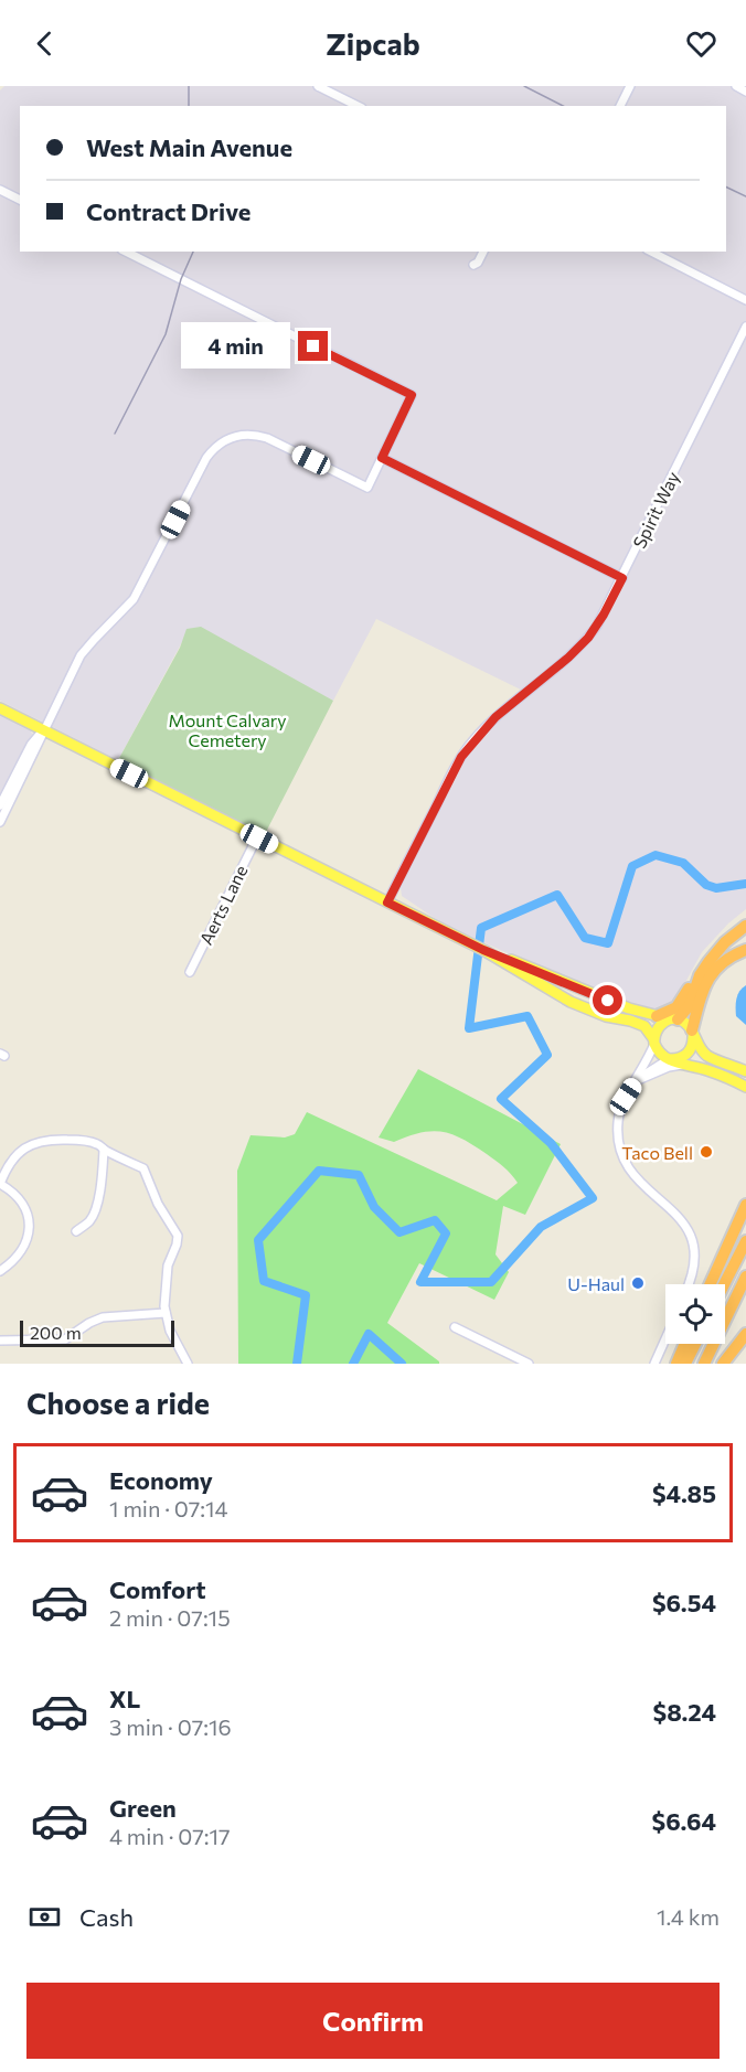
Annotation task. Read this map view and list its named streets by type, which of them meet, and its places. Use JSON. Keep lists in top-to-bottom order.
{
  "streets": {
    "street": ["Spirit Way", "Aerts Lane"]
  },
  "parks": ["Mount Calvary Cemetery"],
  "places": ["Taco Bell", "U-Haul"],
  "scale_bar": "200 m",
  "page": {
    "header": "Zipcab",
    "banner": ["West Main Avenue", "Contract Drive"],
    "bubble": "4 min",
    "scale": "200 m",
    "heading": "Choose a ride",
    "list": [
      {
        "name": "Economy",
        "note": "1 min · 07:14",
        "value": "$4.85"
      },
      {
        "name": "Comfort",
        "note": "2 min · 07:15",
        "value": "$6.54"
      },
      {
        "name": "XL",
        "note": "3 min · 07:16",
        "value": "$8.24"
      },
      {
        "name": "Green",
        "note": "4 min · 07:17",
        "value": "$6.64"
      }
    ],
    "pay": ["Cash", "1.4 km"],
    "buttons": "Confirm"
  }
}
